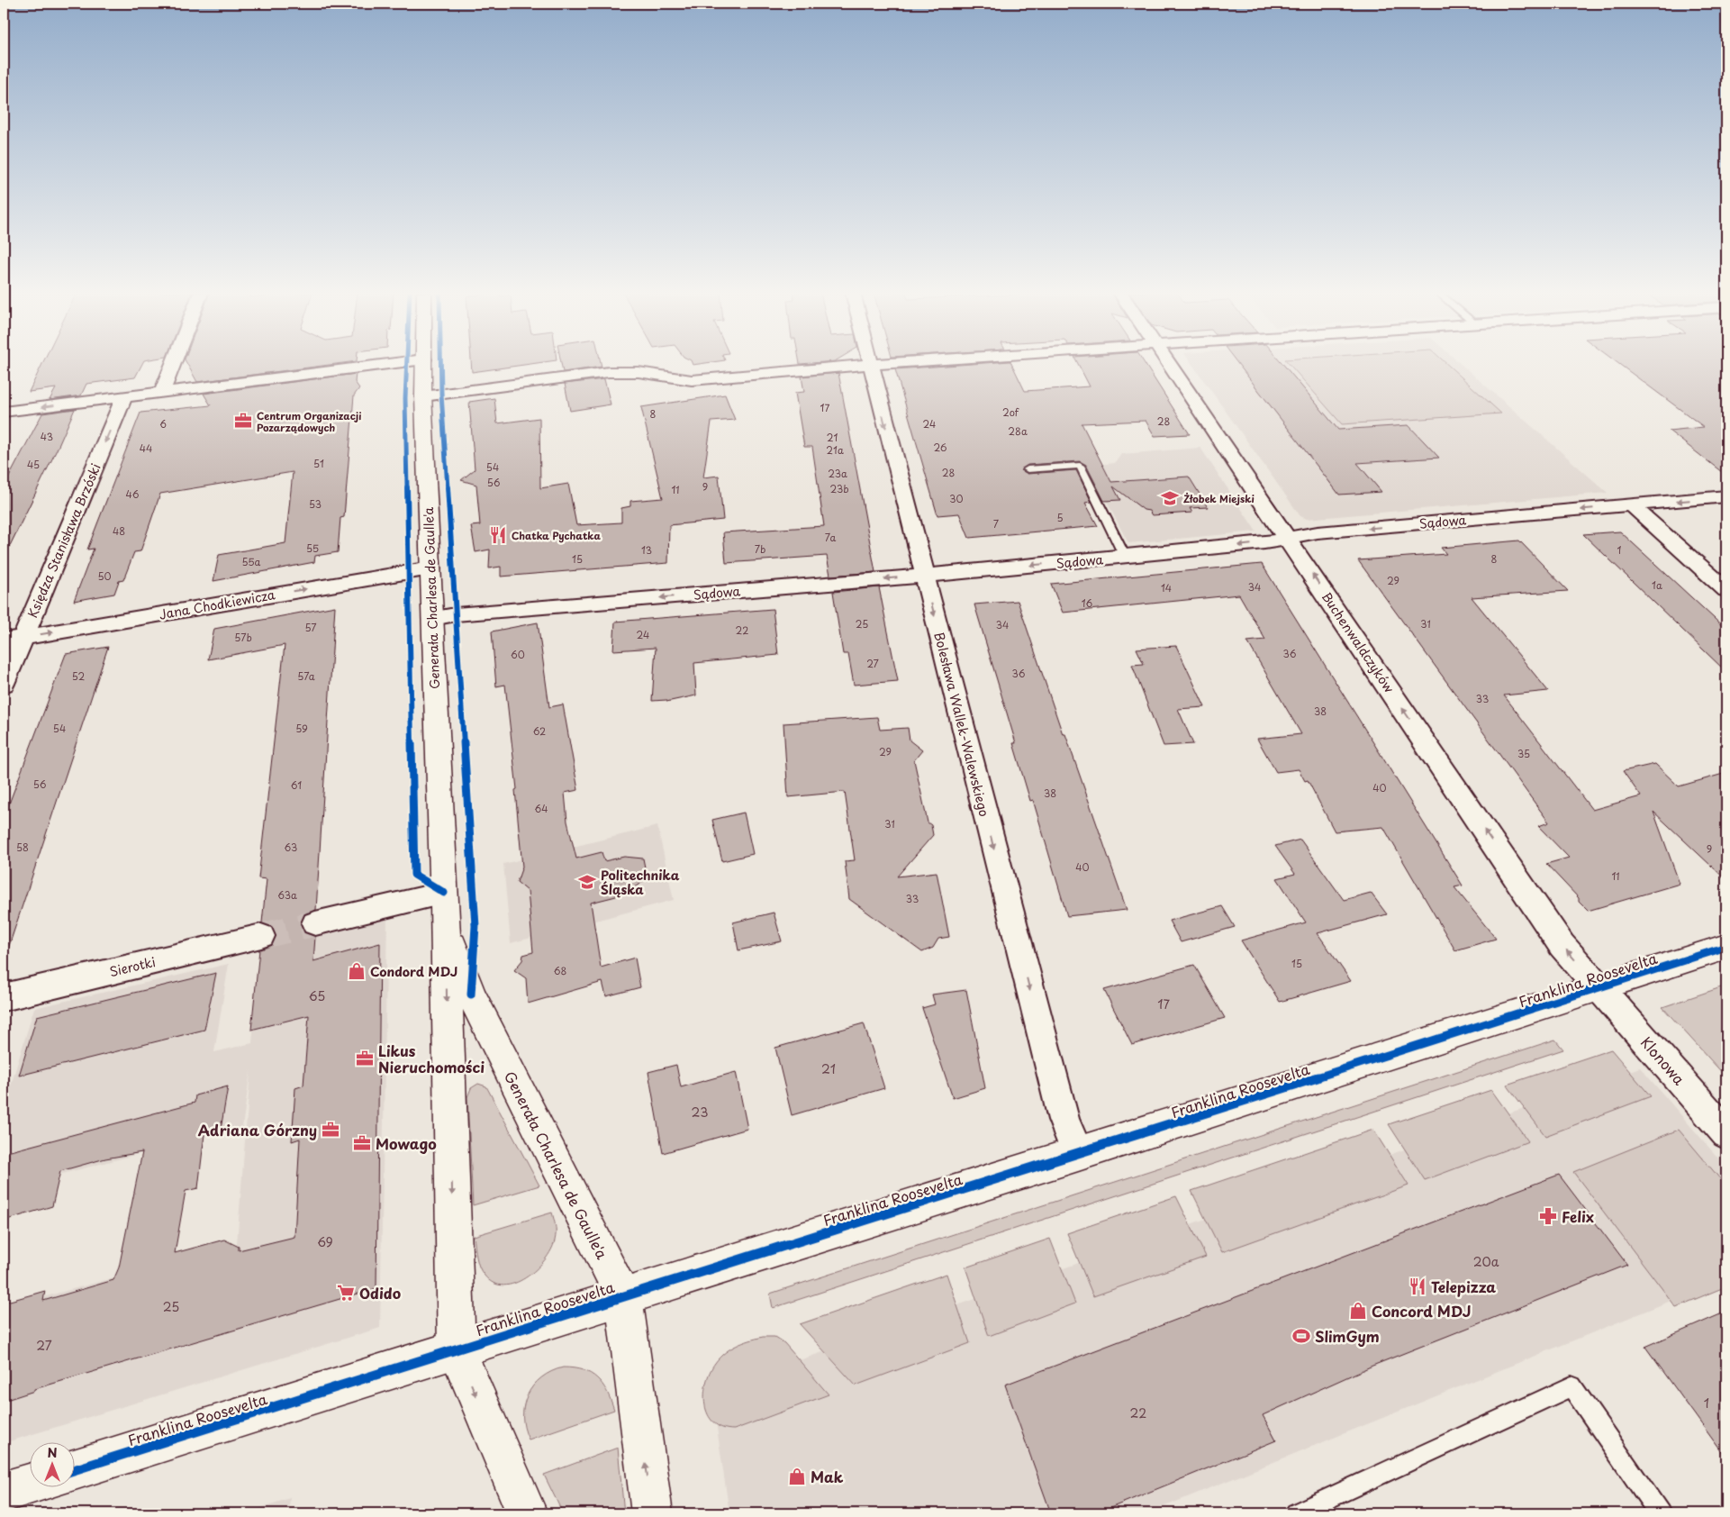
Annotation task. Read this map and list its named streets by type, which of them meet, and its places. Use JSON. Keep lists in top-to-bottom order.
{
  "streets": {
    "main road": ["Generała Charlesa de Gaulle'a", "Franklina Roosevelta"],
    "street": [
      "Sądowa",
      "Księdza Stanisława Brzóski",
      "Jana Chodkiewicza",
      "Buchenwaldczyków",
      "Bolesława Wallek-Walewskiego",
      "Sierotki",
      "Klonowa"
    ]
  },
  "crossings": [
    ["Sądowa", "Generała Charlesa de Gaulle'a"],
    ["Sądowa", "Buchenwaldczyków"],
    ["Sądowa", "Bolesława Wallek-Walewskiego"],
    ["Księdza Stanisława Brzóski", "Jana Chodkiewicza"],
    ["Generała Charlesa de Gaulle'a", "Jana Chodkiewicza"],
    ["Generała Charlesa de Gaulle'a", "Franklina Roosevelta"],
    ["Buchenwaldczyków", "Franklina Roosevelta"],
    ["Buchenwaldczyków", "Klonowa"],
    ["Bolesława Wallek-Walewskiego", "Franklina Roosevelta"],
    ["Franklina Roosevelta", "Klonowa"]
  ],
  "one_way": [
    "Sądowa",
    "Księdza Stanisława Brzóski",
    "Jana Chodkiewicza",
    "Buchenwaldczyków",
    "Bolesława Wallek-Walewskiego"
  ],
  "places": {
    "office": [
      "Centrum Organizacji Pozarządowych",
      "Likus Nieruchomości",
      "Adriana Górzny",
      "Mowago"
    ],
    "school or university": ["Żłobek Miejski", "Politechnika Śląska"],
    "restaurant": ["Chatka Pychatka", "Telepizza"],
    "shop": ["Condord MDJ", "Concord MDJ", "Mak"],
    "pharmacy": ["Felix"],
    "supermarket": ["Odido"],
    "sports": ["SlimGym"]
  },
  "house_numbers": [
    "17",
    "2of",
    "8",
    "28",
    "6",
    "24",
    "28a",
    "43",
    "21",
    "26",
    "44",
    "21a",
    "51",
    "45",
    "54",
    "28",
    "23a",
    "56",
    "9",
    "23b",
    "11",
    "46",
    "30",
    "53",
    "5",
    "7",
    "48",
    "7a",
    "55",
    "7b",
    "13",
    "1",
    "15",
    "8",
    "55a",
    "50",
    "29",
    "1a",
    "34",
    "14",
    "16",
    "25",
    "31",
    "34",
    "57",
    "22",
    "24",
    "57b",
    "36",
    "60",
    "27",
    "36",
    "52",
    "57a",
    "33",
    "38",
    "54",
    "59",
    "62",
    "29",
    "35",
    "56",
    "61",
    "40",
    "38",
    "64",
    "31",
    "58",
    "63",
    "9",
    "40",
    "11",
    "63a",
    "33",
    "15",
    "68",
    "65",
    "17",
    "21",
    "23",
    "69",
    "20a",
    "25",
    "27",
    "1",
    "22"
  ],
  "north": "top"
}
